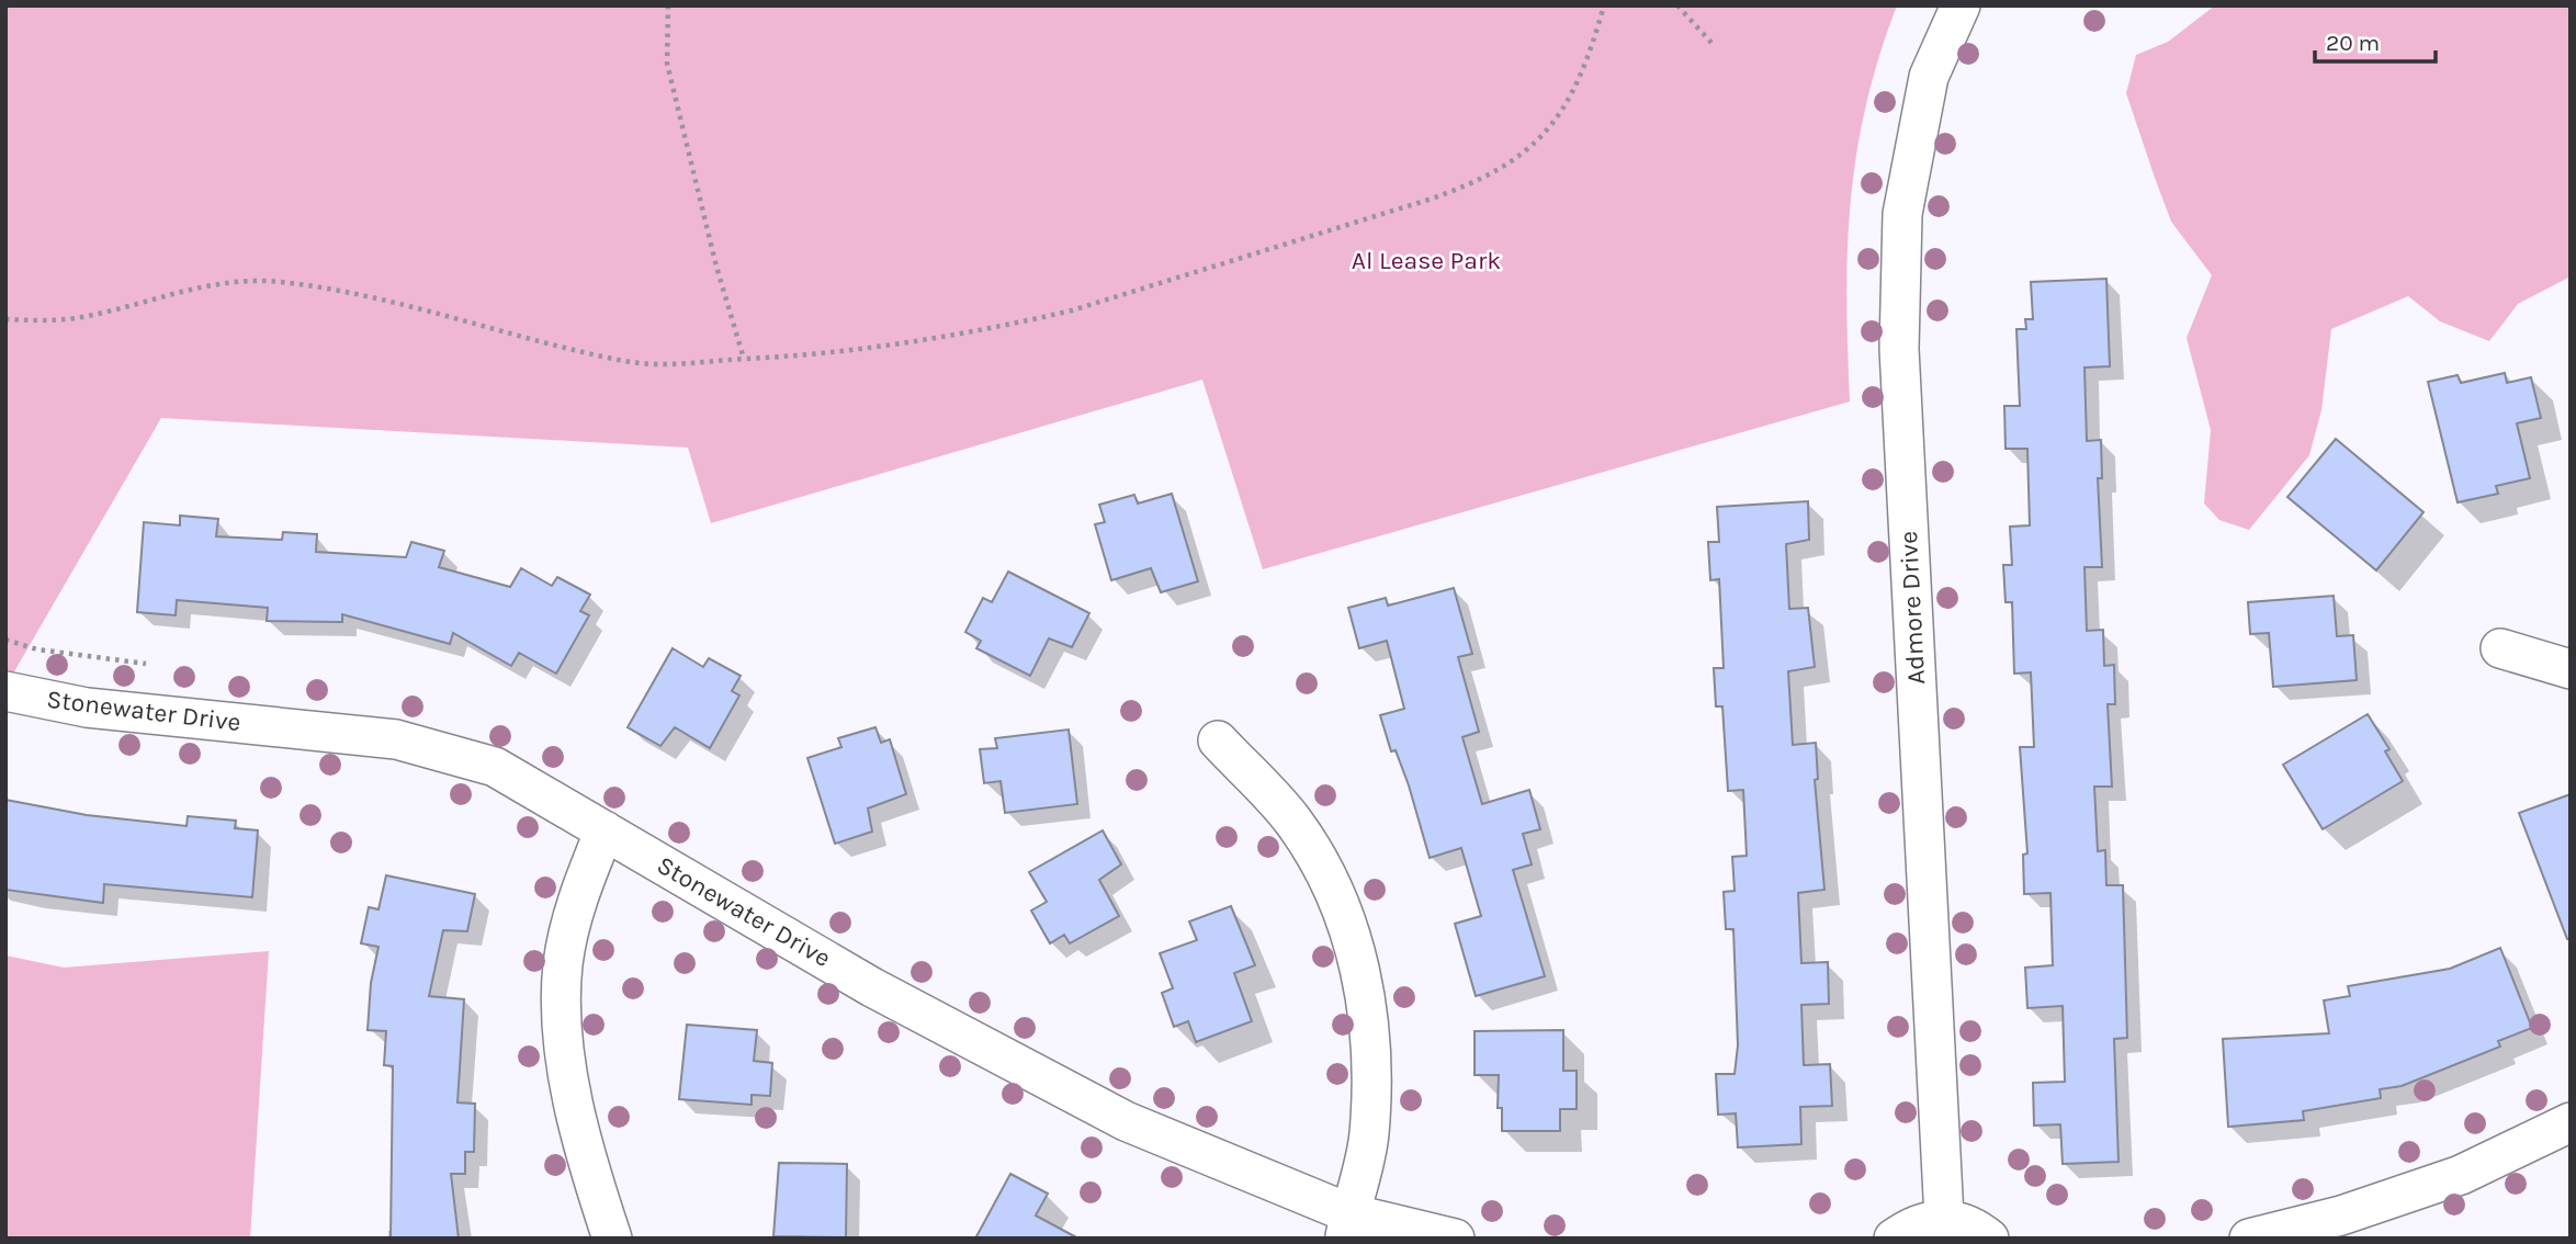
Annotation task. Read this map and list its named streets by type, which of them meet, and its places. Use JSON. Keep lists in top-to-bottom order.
{
  "streets": {
    "street": ["Admore Drive", "Stonewater Drive"]
  },
  "parks": ["Al Lease Park"],
  "scale_bar": "20 m"
}
